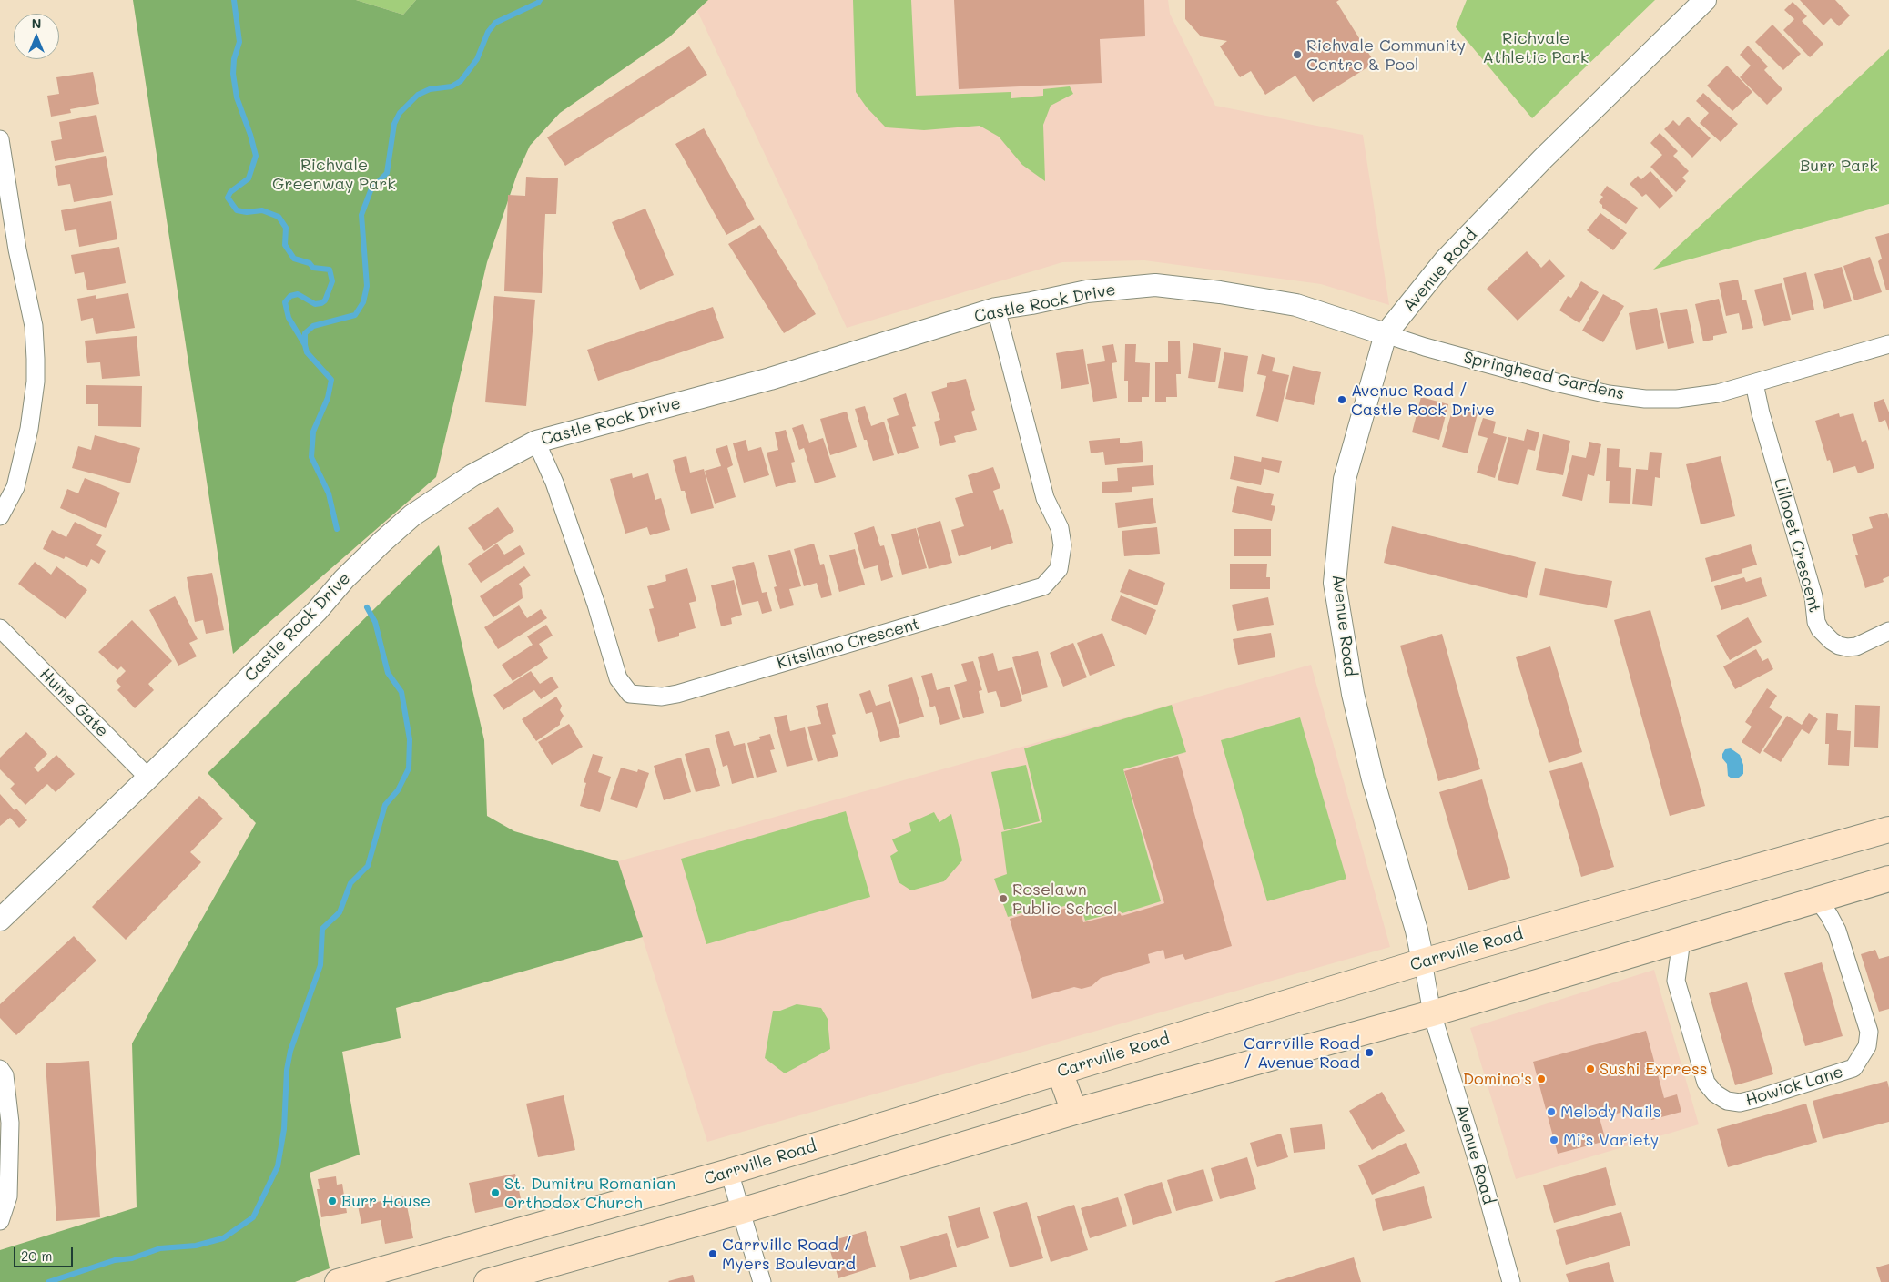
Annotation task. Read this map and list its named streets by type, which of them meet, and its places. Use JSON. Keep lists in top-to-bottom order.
{
  "streets": {
    "main road": ["Carrville Road"],
    "street": [
      "Avenue Road",
      "Castle Rock Drive",
      "Springhead Gardens",
      "Lillooet Crescent",
      "Kitsilano Crescent",
      "Hume Gate",
      "Howick Lane"
    ]
  },
  "crossings": [
    ["Avenue Road", "Castle Rock Drive"],
    ["Avenue Road", "Springhead Gardens"],
    ["Avenue Road", "Carrville Road"],
    ["Castle Rock Drive", "Springhead Gardens"],
    ["Castle Rock Drive", "Kitsilano Crescent"],
    ["Castle Rock Drive", "Hume Gate"],
    ["Springhead Gardens", "Lillooet Crescent"]
  ],
  "parks": ["Richvale Athletic Park", "Richvale Greenway Park", "Burr Park"],
  "places": [
    "Richvale Community Centre & Pool",
    "Avenue Road / Castle Rock Drive",
    "Roselawn Public School",
    "Carrville Road / Avenue Road",
    "Sushi Express",
    "Domino's",
    "Melody Nails",
    "Mi’s Variety",
    "St. Dumitru Romanian Orthodox Church",
    "Burr House",
    "Carrville Road / Myers Boulevard"
  ],
  "scale_bar": "20 m",
  "north": "top"
}
